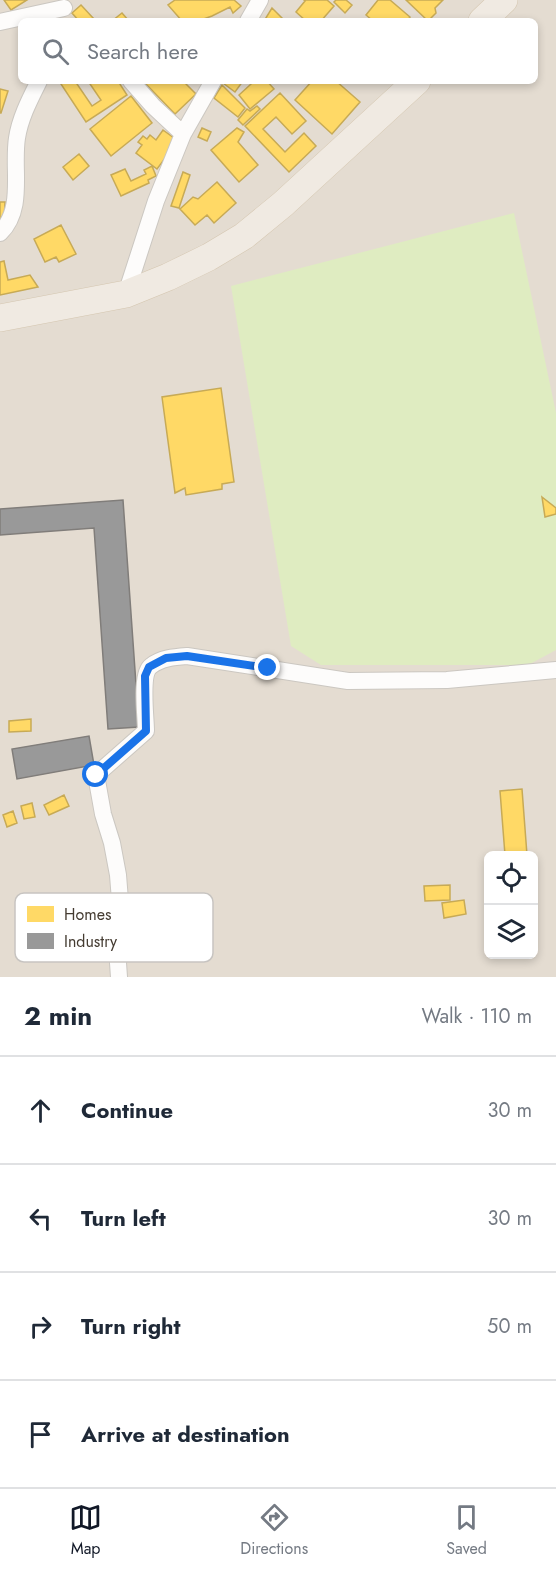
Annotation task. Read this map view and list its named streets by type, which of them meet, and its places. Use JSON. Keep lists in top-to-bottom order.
{
  "legend": ["Homes", "Industry"],
  "page": {
    "search": "Search here",
    "heading": ["2 min", "Walk · 110 m"],
    "list": [
      ["Continue", "30 m"],
      ["Turn left", "30 m"],
      ["Turn right", "50 m"],
      "Arrive at destination"
    ],
    "nav": ["Map", "Directions", "Saved"]
  }
}
